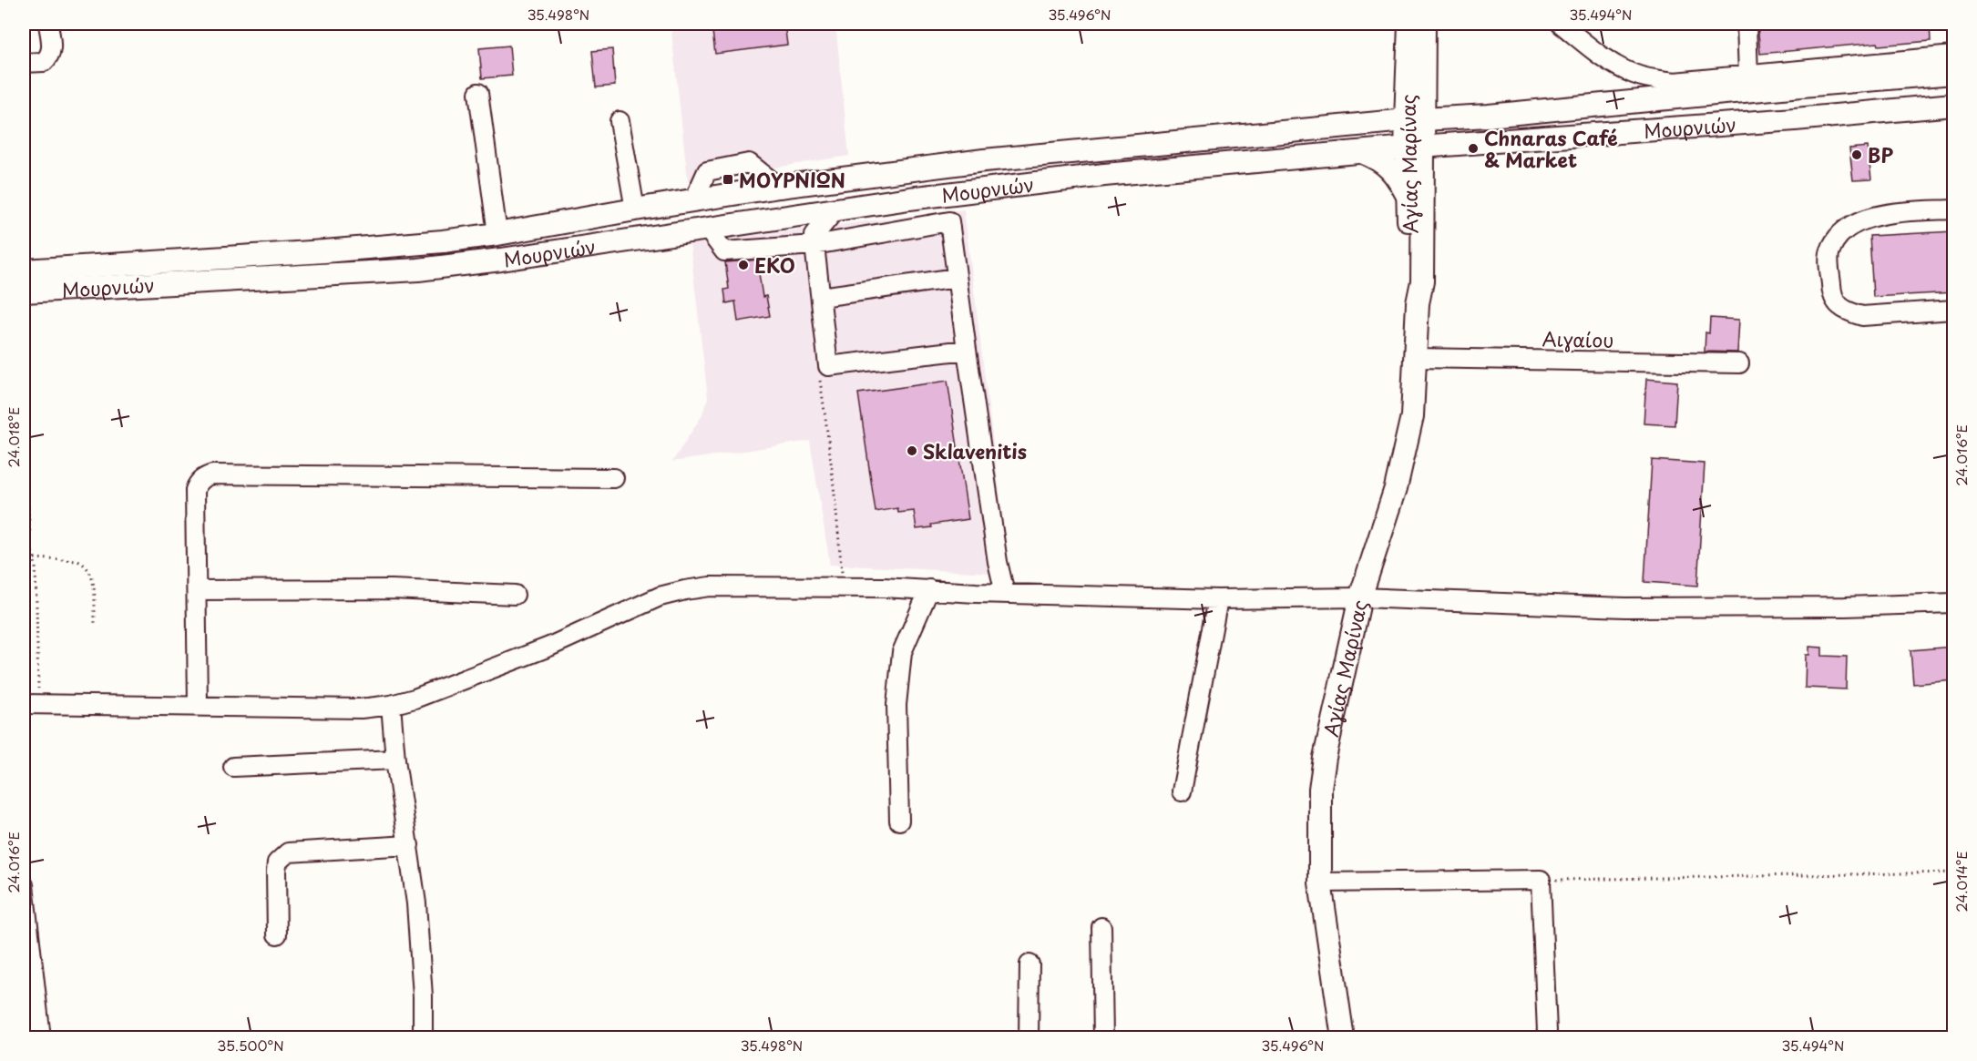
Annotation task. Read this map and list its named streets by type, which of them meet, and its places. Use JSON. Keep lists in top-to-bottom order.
{
  "streets": {
    "main road": ["Μουρνιών", "Αγίας Μαρίνας"],
    "street": ["Αιγαίου"]
  },
  "crossings": [
    ["Μουρνιών", "Αγίας Μαρίνας"],
    ["Αγίας Μαρίνας", "Αιγαίου"]
  ],
  "places": {
    "other": [
      "Chnaras Café & Market",
      "BP",
      "EKO",
      "Sklavenitis"
    ],
    "transit": ["ΜΟΥΡΝΙΩΝ"]
  },
  "coordinates": [
    "35.498°N",
    "35.496°N",
    "35.494°N",
    "24.018°E",
    "24.016°E",
    "24.014°E",
    "35.500°N"
  ]
}
